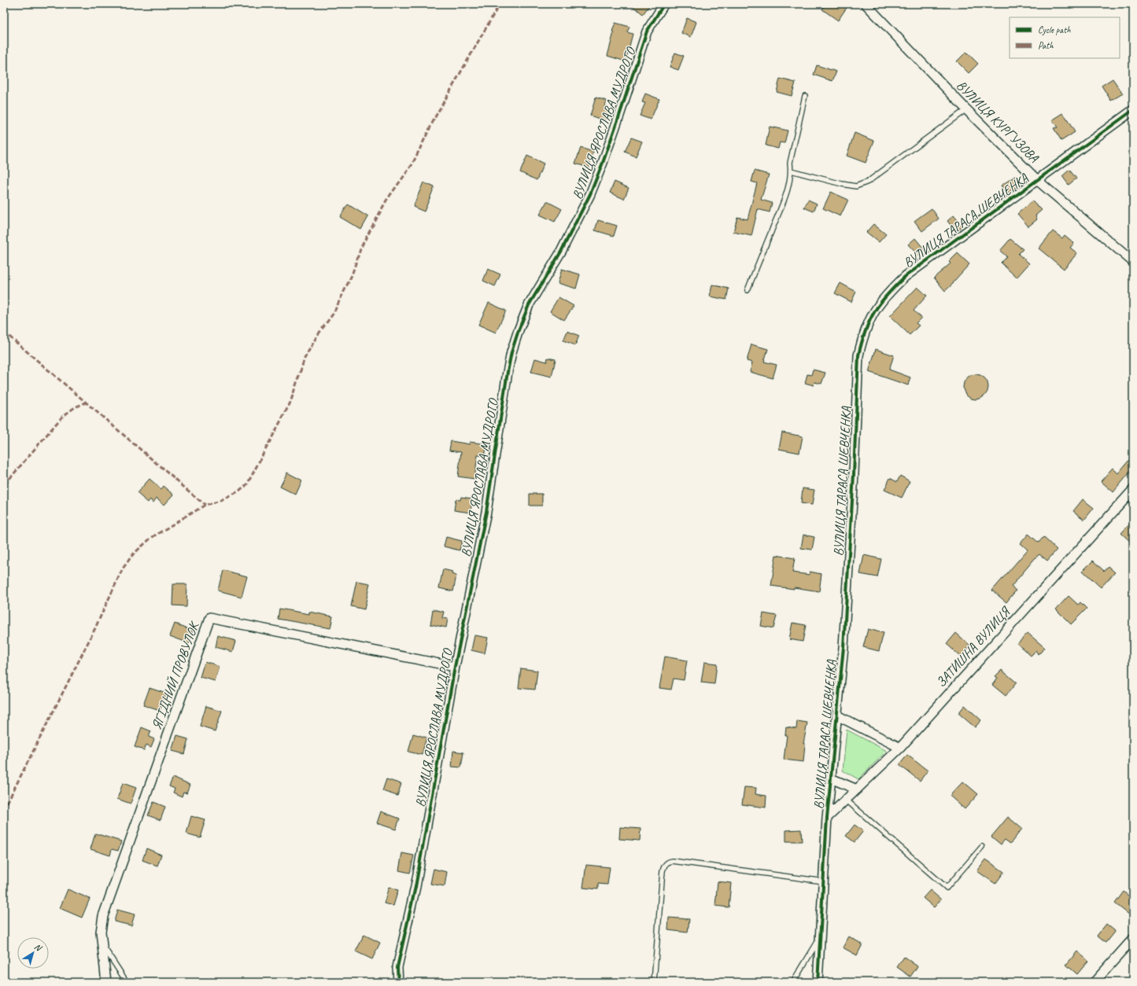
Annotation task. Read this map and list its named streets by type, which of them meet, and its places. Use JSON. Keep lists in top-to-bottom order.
{
  "streets": {
    "street": [
      "ВУЛИЦЯ КУРГУЗОВА",
      "ВУЛИЦЯ ЯРОСЛАВА МУДРОГО",
      "ВУЛИЦЯ ТАРАСА ШЕВЧЕНКА",
      "ЗАТИШНА ВУЛИЦЯ",
      "ЯГІДНИЙ ПРОВУЛОК"
    ]
  },
  "crossings": [
    ["ВУЛИЦЯ КУРГУЗОВА", "ВУЛИЦЯ ТАРАСА ШЕВЧЕНКА"],
    ["ВУЛИЦЯ ЯРОСЛАВА МУДРОГО", "ЯГІДНИЙ ПРОВУЛОК"],
    ["ВУЛИЦЯ ТАРАСА ШЕВЧЕНКА", "ЗАТИШНА ВУЛИЦЯ"]
  ],
  "legend": ["Cycle path", "Path"],
  "north": "top right"
}
